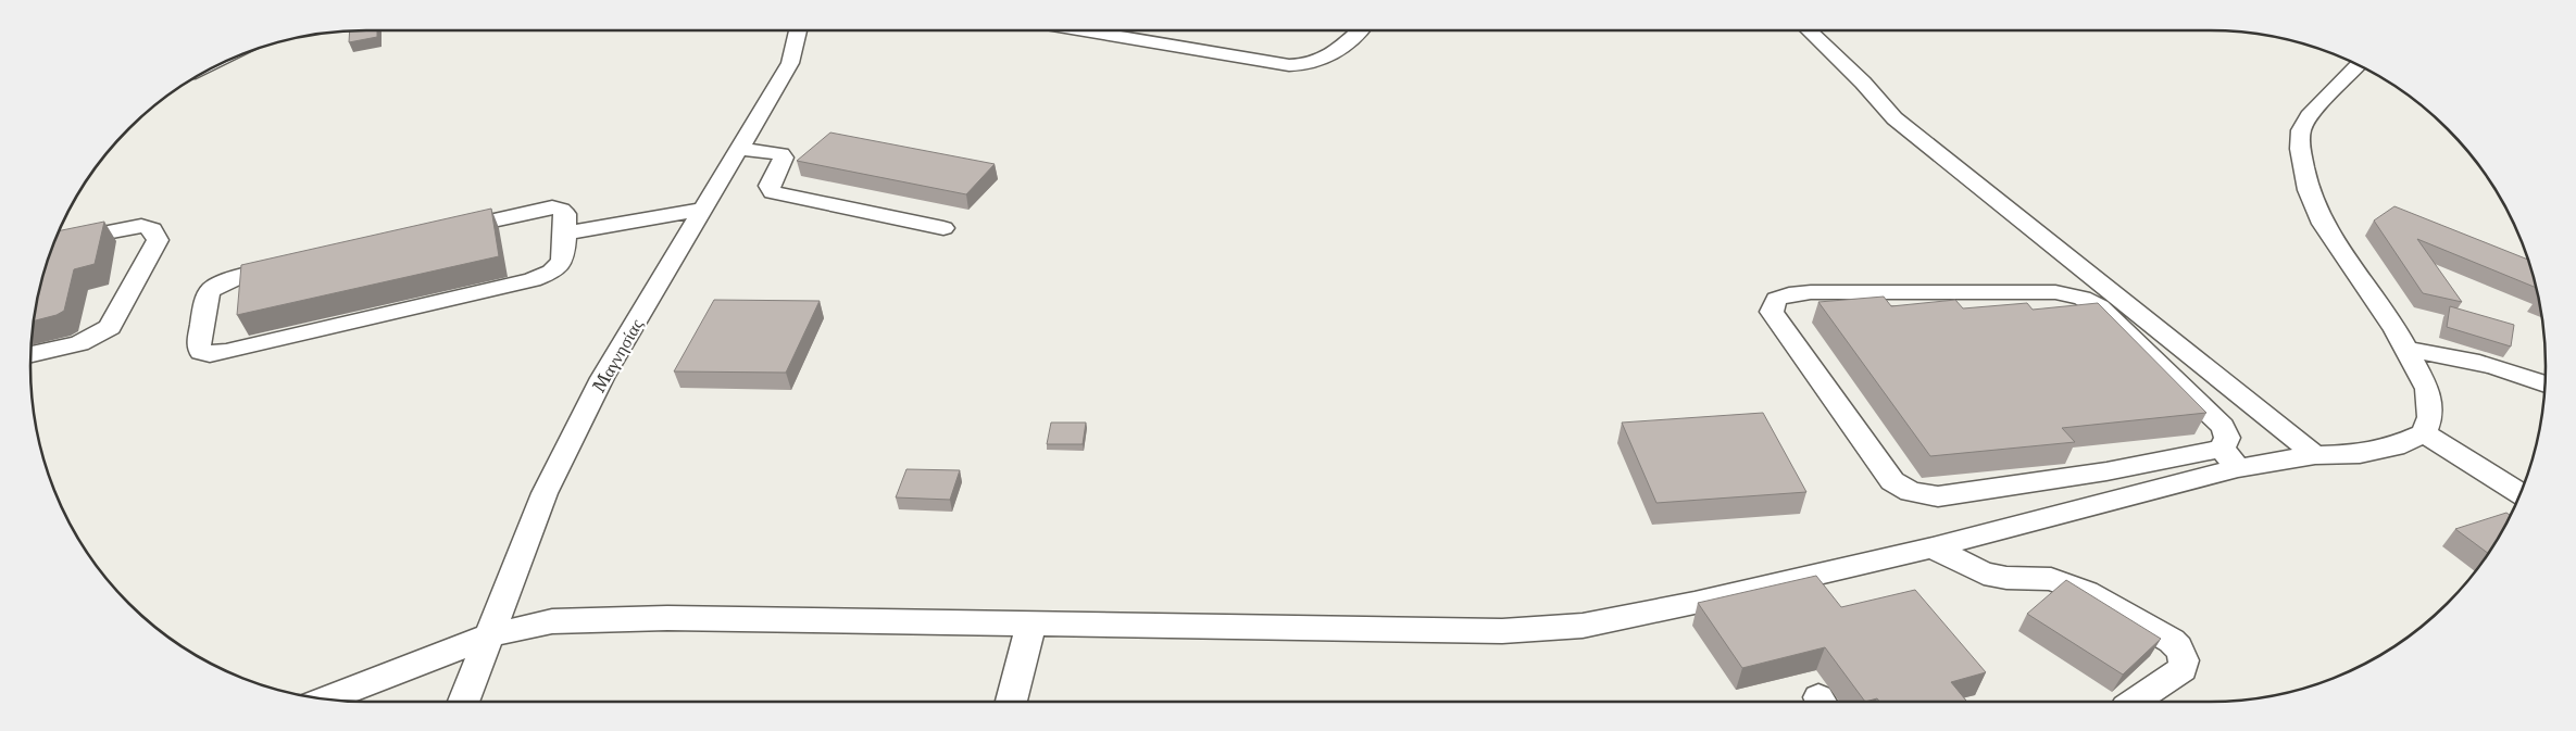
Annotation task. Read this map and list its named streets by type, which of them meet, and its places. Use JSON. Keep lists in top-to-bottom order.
{
  "streets": {
    "street": ["Μαγνησίας"]
  }
}
